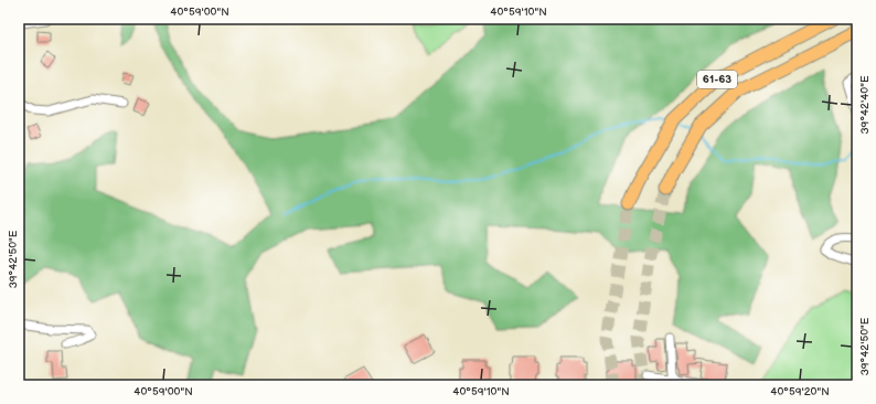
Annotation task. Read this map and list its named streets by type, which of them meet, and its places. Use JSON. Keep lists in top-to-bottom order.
{
  "streets": {
    "main road": ["61-63"]
  },
  "coordinates": [
    "40°59'00\"N",
    "40°59'10\"N",
    "39°42'40\"E",
    "39°42'50\"E",
    "40°59'20\"N"
  ]
}
